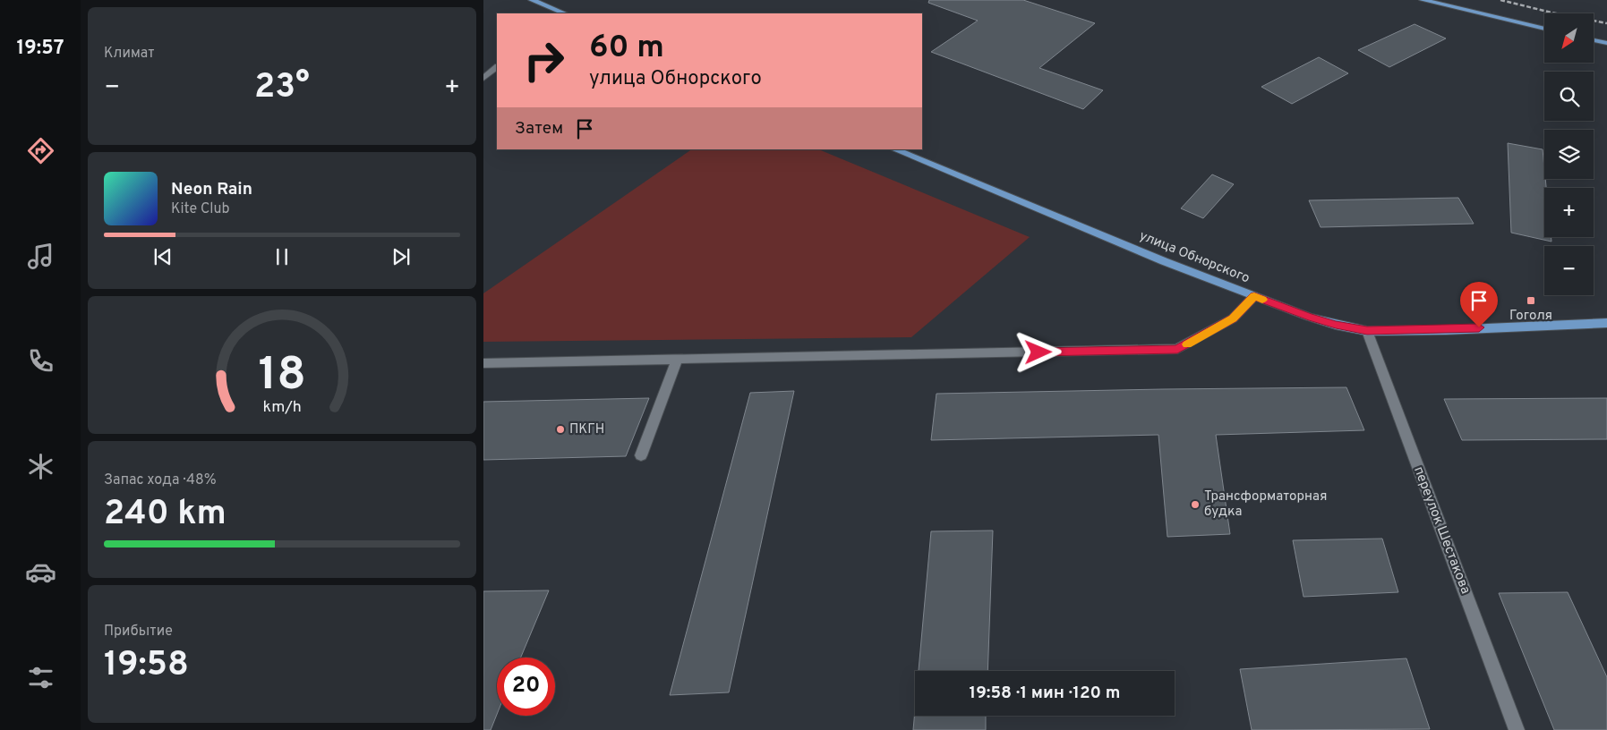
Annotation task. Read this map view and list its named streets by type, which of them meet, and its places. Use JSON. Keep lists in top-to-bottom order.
{
  "streets": {
    "main road": ["улица Обнорского"],
    "street": ["переулок Шестакова"]
  },
  "crossings": [
    ["улица Обнорского", "переулок Шестакова"]
  ],
  "places": {
    "transit": ["Гоголя"],
    "other": ["ПКГН", "Трансформаторная будка"]
  },
  "north": "bottom left",
  "page": {
    "tabs": "19:57",
    "tile": [
      "Климат",
      ["Запас хода · 48%", "240 km"],
      ["Прибытие", "19:58"]
    ],
    "map_buttons": ["+", "−"],
    "turn": ["60 m", "улица Обнорского"],
    "heat": ["−", "23°", "+"],
    "then": "Затем",
    "song": ["Neon Rain", "Kite Club"],
    "limit": "20",
    "trip": "19:58 · 1 мин · 120 m",
    "gauge": ["18", "km/h"]
  }
}
